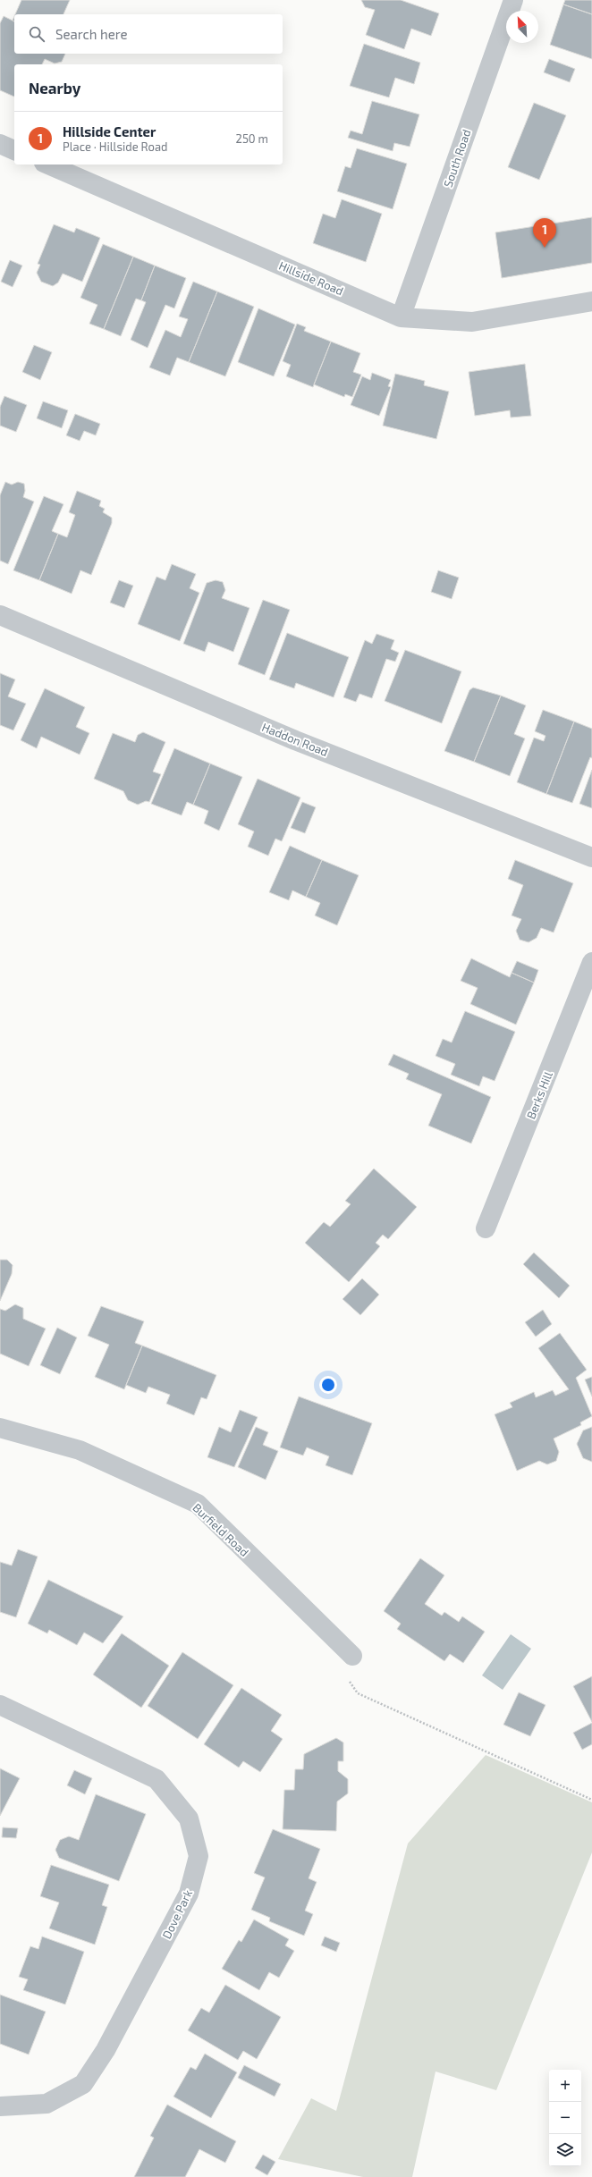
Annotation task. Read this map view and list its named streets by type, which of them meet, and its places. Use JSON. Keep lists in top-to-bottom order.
{
  "streets": {
    "street": [
      "South Road",
      "Hillside Road",
      "Haddon Road",
      "Berks Hill",
      "Burfield Road",
      "Dove Park"
    ]
  },
  "crossings": [
    ["South Road", "Hillside Road"]
  ],
  "north": "top left",
  "page": {
    "search": "Search here",
    "heading": "Nearby",
    "list": [
      {
        "mark": "1",
        "name": "Hillside Center",
        "note": "Place · Hillside Road",
        "value": "250 m"
      }
    ],
    "pins": "1",
    "map_buttons": ["+", "−"]
  }
}
